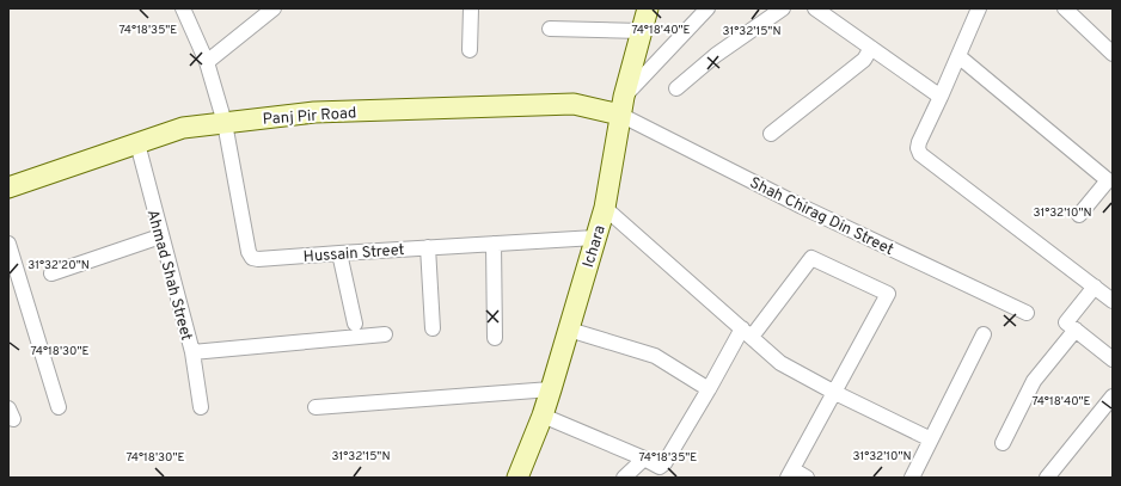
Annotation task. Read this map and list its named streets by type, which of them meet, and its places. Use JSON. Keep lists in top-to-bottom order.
{
  "streets": {
    "street": [
      "Panj Pir Road",
      "Shah Chirag Din Street",
      "Ichara",
      "Hussain Street",
      "Ahmad Shah Street"
    ]
  },
  "crossings": [
    ["Panj Pir Road", "Shah Chirag Din Street"],
    ["Panj Pir Road", "Ichara"],
    ["Panj Pir Road", "Hussain Street"],
    ["Panj Pir Road", "Ahmad Shah Street"],
    ["Shah Chirag Din Street", "Ichara"],
    ["Ichara", "Hussain Street"]
  ],
  "coordinates": [
    "74°18'35\"E",
    "74°18'40\"E",
    "31°32'15\"N",
    "31°32'10\"N",
    "31°32'20\"N",
    "74°18'30\"E"
  ]
}
